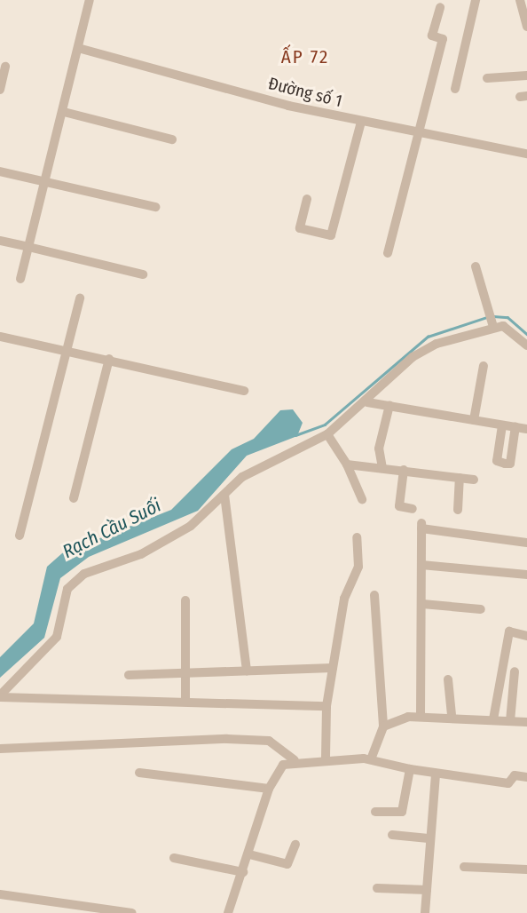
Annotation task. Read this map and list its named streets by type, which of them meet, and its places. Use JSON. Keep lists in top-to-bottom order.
{
  "streets": {
    "street": ["Đường số 1"]
  },
  "districts": ["ẤP 72"],
  "water": ["Rạch Cầu Suối"]
}
